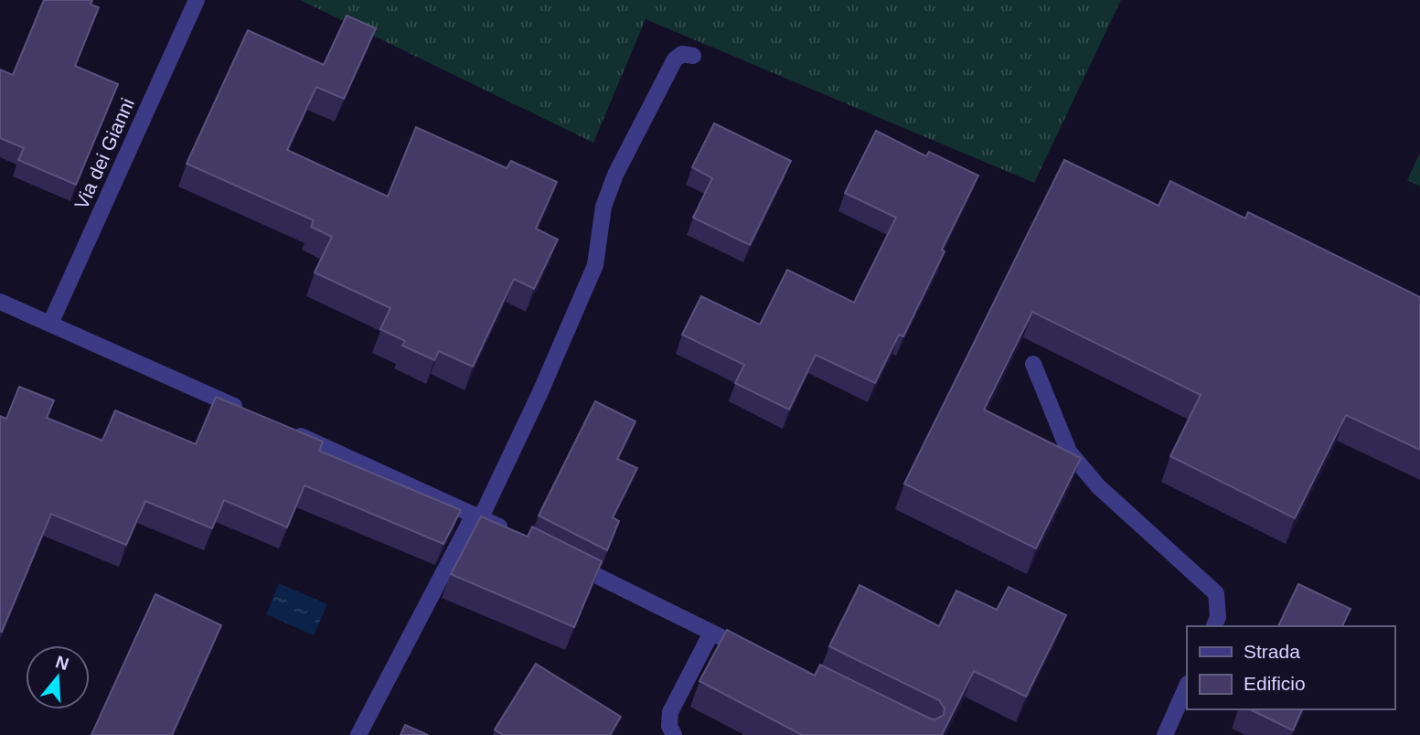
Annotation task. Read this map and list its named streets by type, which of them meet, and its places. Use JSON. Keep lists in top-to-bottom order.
{
  "streets": {
    "street": ["Via dei Gianni"]
  },
  "legend": ["Strada", "Edificio"],
  "north": "top"
}
